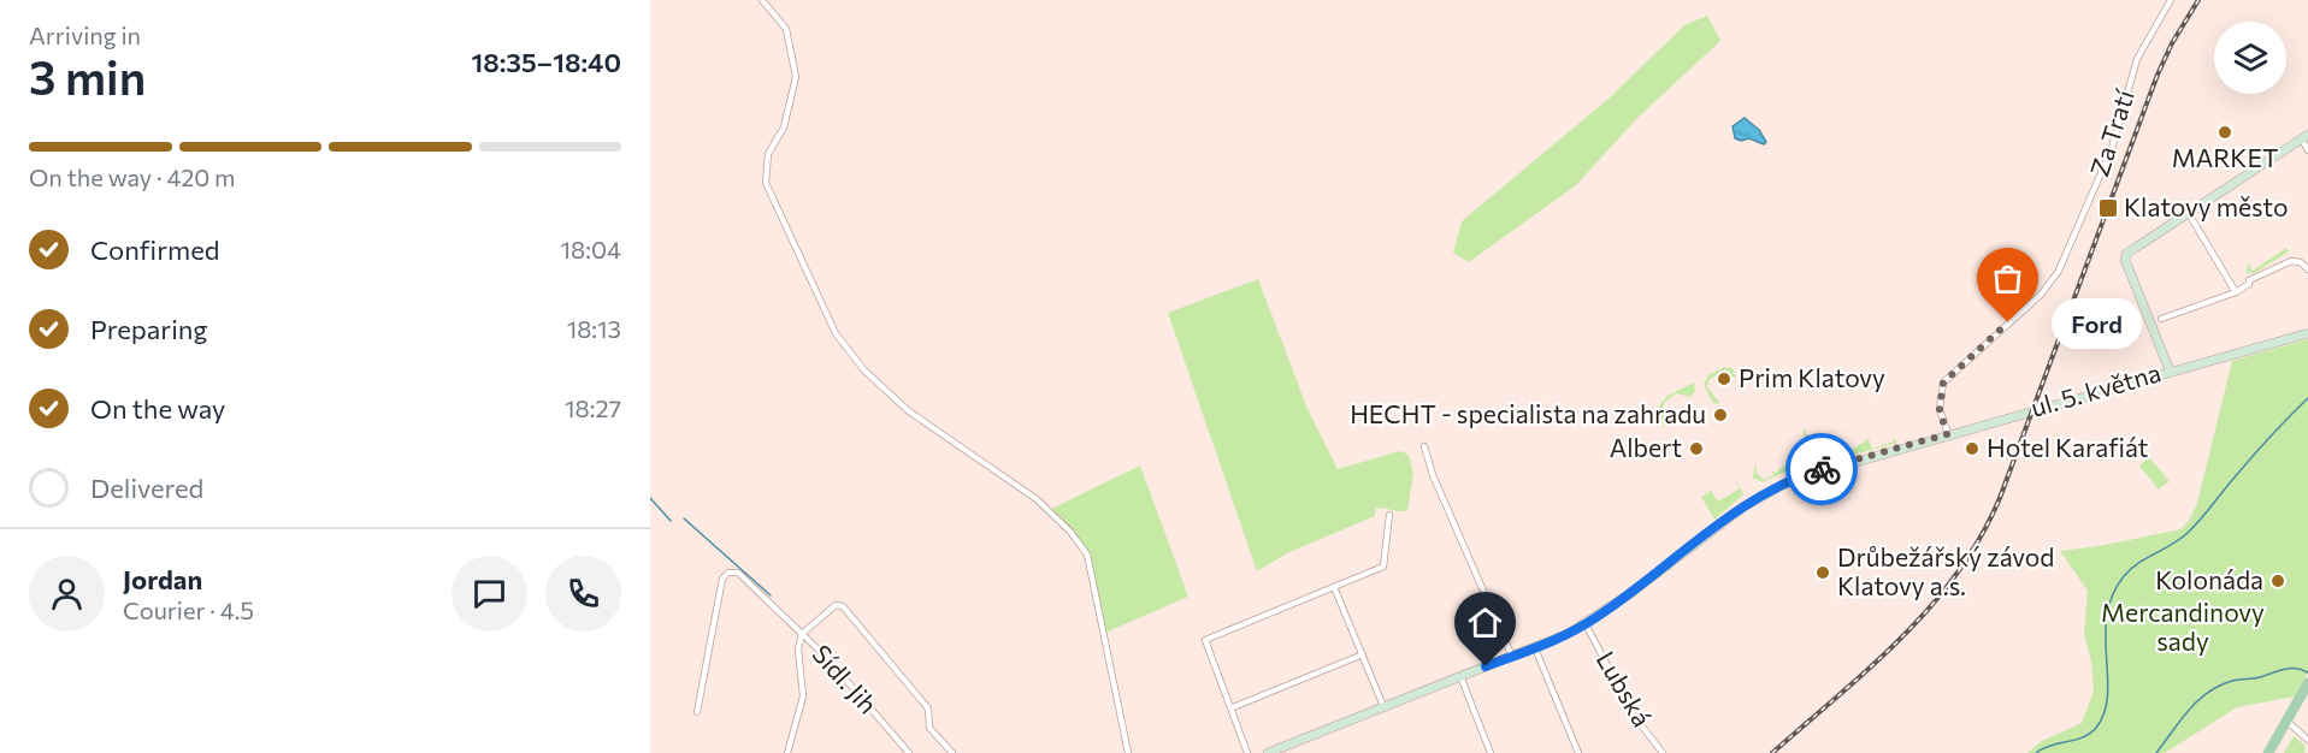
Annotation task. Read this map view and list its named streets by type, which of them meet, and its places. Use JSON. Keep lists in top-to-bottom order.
{
  "streets": {
    "street": [
      "Za Tratí",
      "ul. 5. května",
      "Sídl. Jih",
      "Lubská"
    ]
  },
  "crossings": [
    ["Za Tratí", "ul. 5. května"],
    ["ul. 5. května", "Lubská"]
  ],
  "parks": ["Mercandinovy sady"],
  "places": {
    "other": [
      "MARKET",
      "Ford",
      "Prim Klatovy",
      "HECHT - specialista na zahradu",
      "Albert",
      "Hotel Karafiát",
      "Drůbežářský závod Klatovy a.s.",
      "Kolonáda"
    ],
    "transit": ["Klatovy město"]
  },
  "page": {
    "heading": ["3 min", "Arriving in", "18:35–18:40"],
    "panel": ["Jordan", "Courier · 4.5"],
    "bar": "On the way · 420 m",
    "list": [
      ["Confirmed", "18:04"],
      ["Preparing", "18:13"],
      ["On the way", "18:27"],
      "Delivered"
    ],
    "bubble": "Ford"
  }
}
